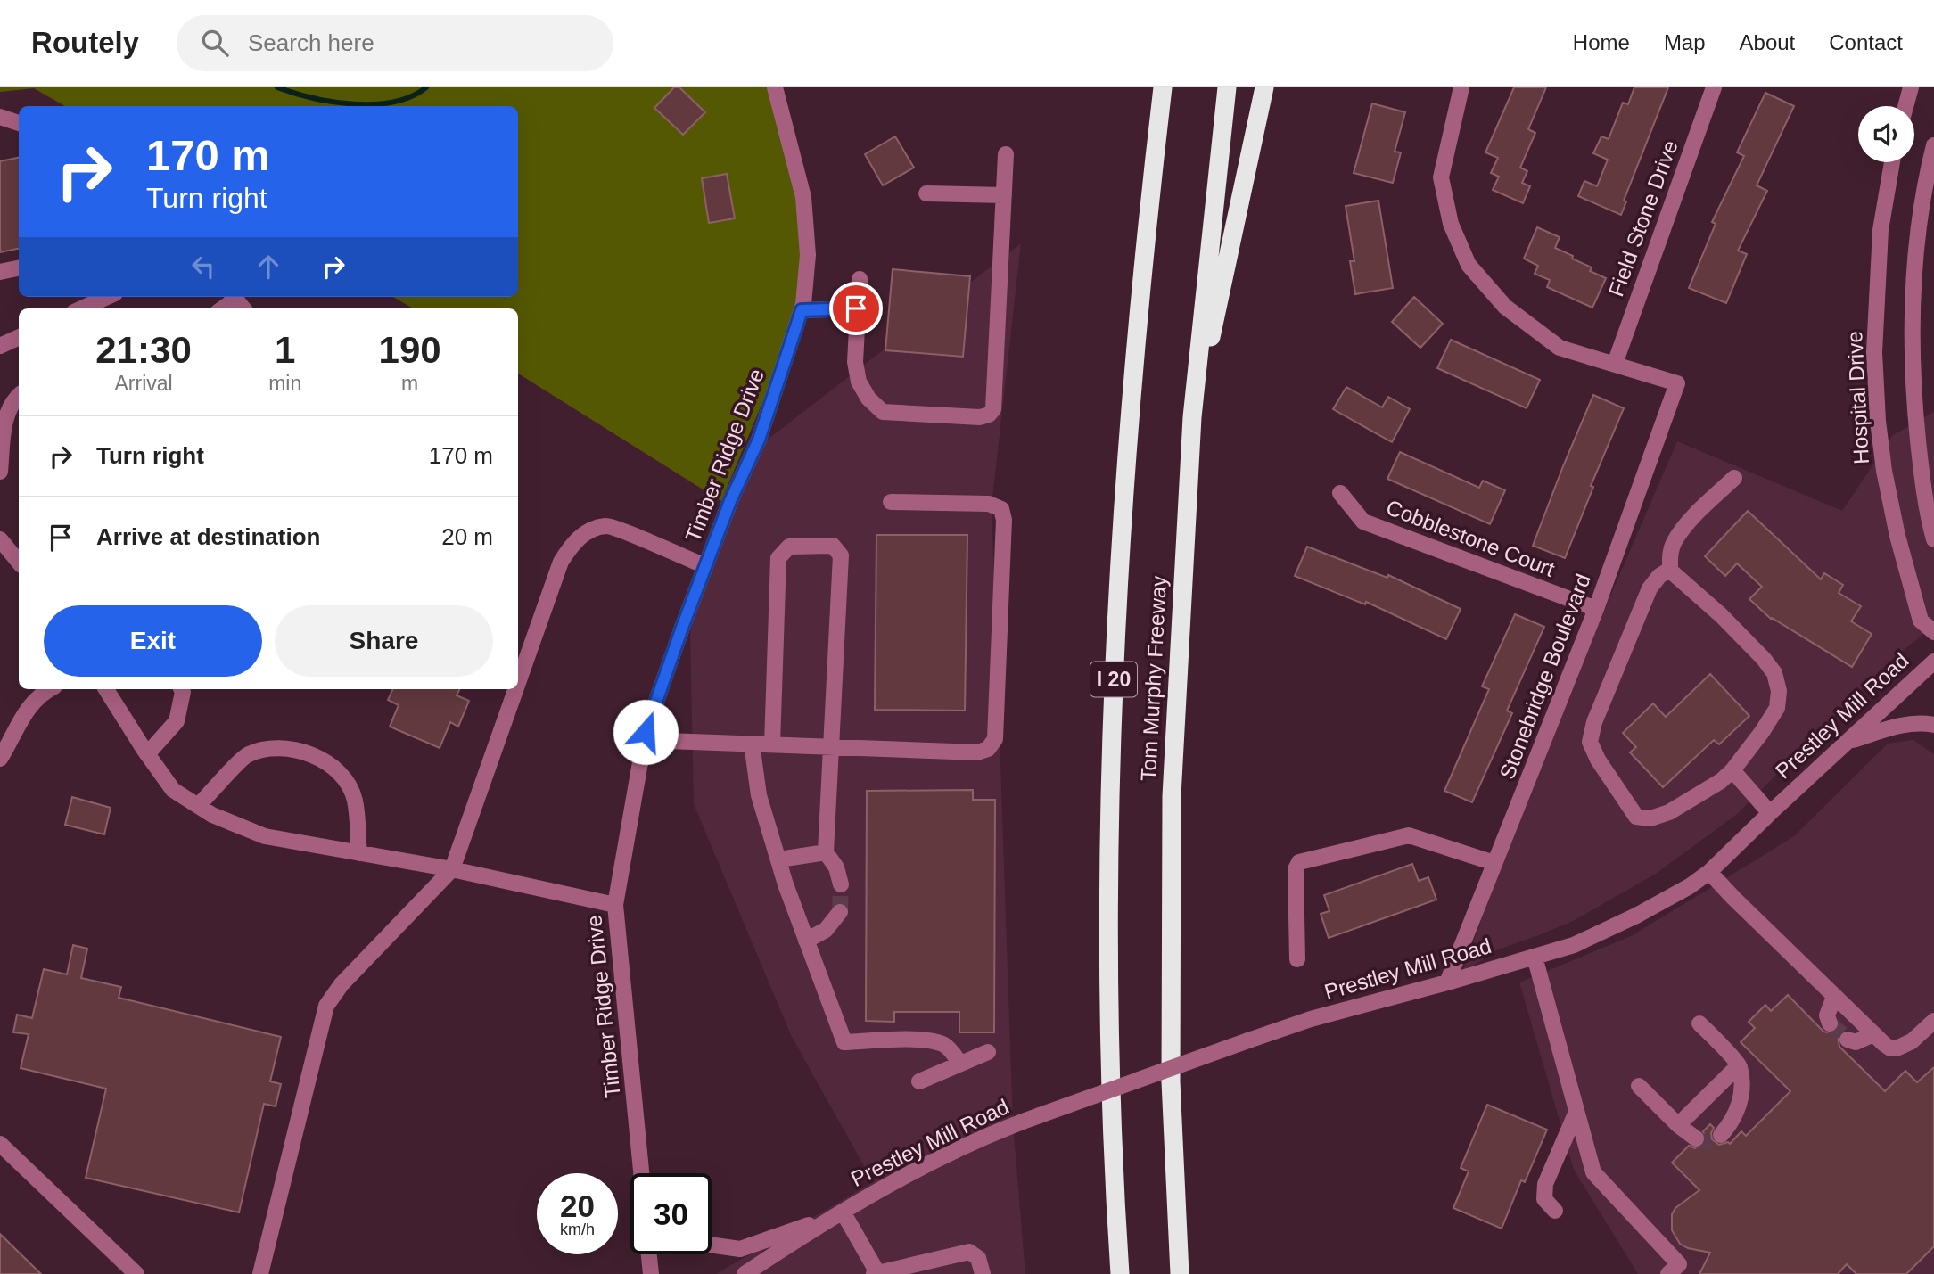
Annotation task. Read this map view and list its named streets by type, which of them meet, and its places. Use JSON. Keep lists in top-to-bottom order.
{
  "streets": {
    "highway": ["Tom Murphy Freeway", "I 20"],
    "street": [
      "Field Stone Drive",
      "Hospital Drive",
      "Timber Ridge Drive",
      "Cobblestone Court",
      "Stonebridge Boulevard",
      "Prestley Mill Road"
    ]
  },
  "crossings": [
    ["Field Stone Drive", "Stonebridge Boulevard"],
    ["Cobblestone Court", "Stonebridge Boulevard"],
    ["Stonebridge Boulevard", "Prestley Mill Road"]
  ],
  "page": {
    "header": "Routely",
    "search": "Search here",
    "nav": [
      "Home",
      "Map",
      "About",
      "Contact"
    ],
    "turn": ["170 m", "Turn right"],
    "eta": [
      "21:30",
      "Arrival",
      "1",
      "min",
      "190",
      "m"
    ],
    "list": [
      {
        "name": "Turn right",
        "value": "170 m"
      },
      {
        "name": "Arrive at destination",
        "value": "20 m"
      }
    ],
    "buttons": ["Exit", "Share"],
    "speed": "20 km/h",
    "limit": "30"
  }
}
